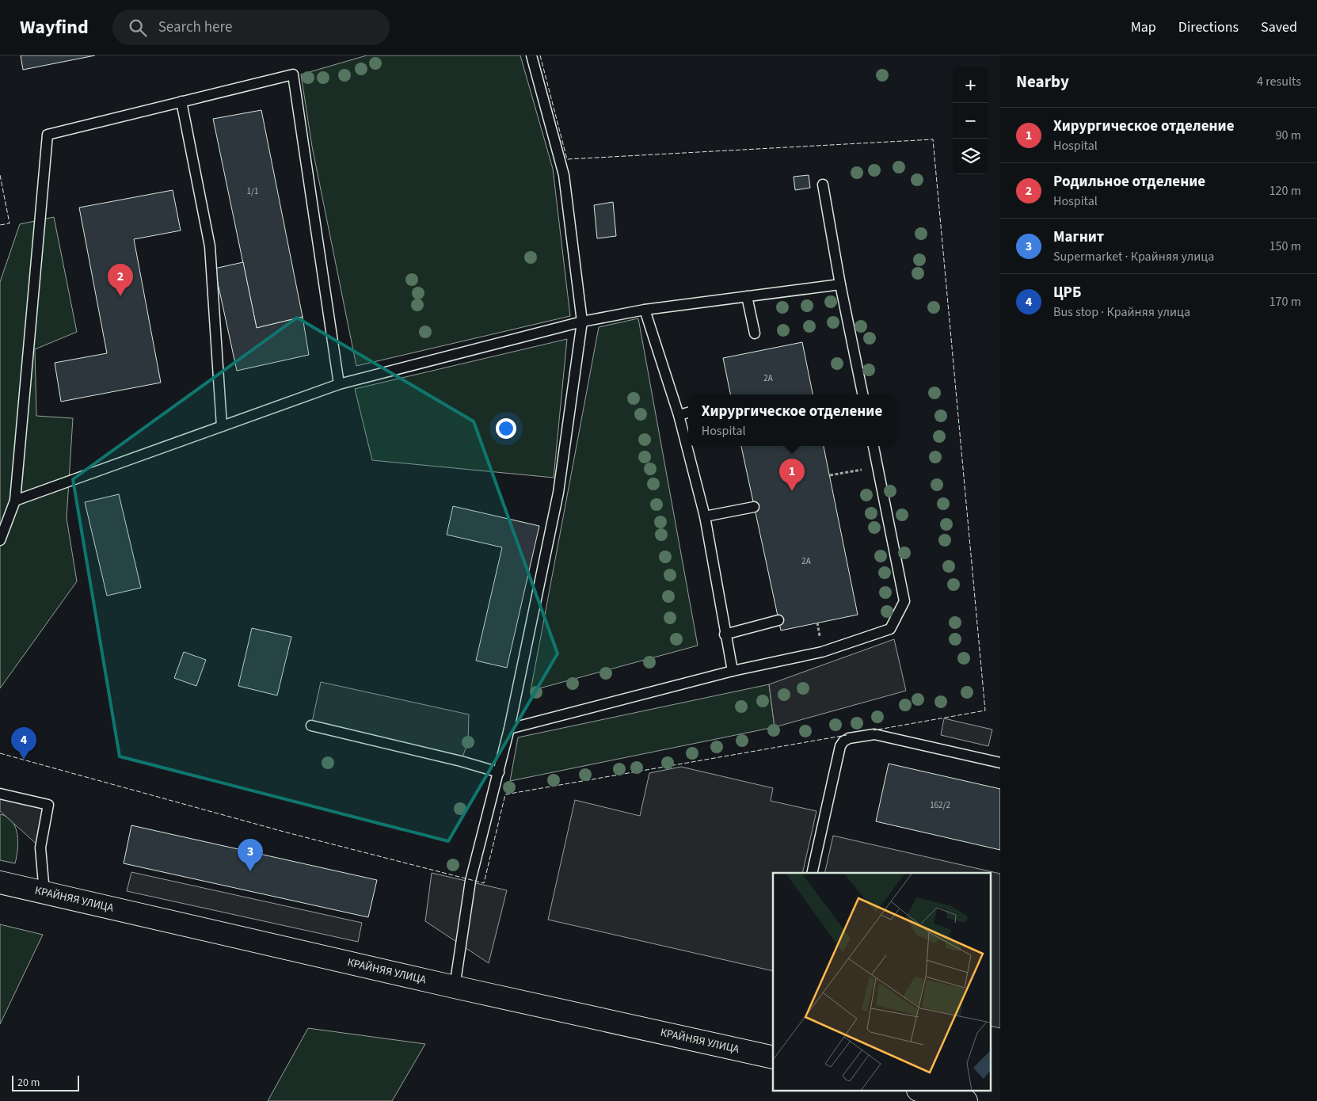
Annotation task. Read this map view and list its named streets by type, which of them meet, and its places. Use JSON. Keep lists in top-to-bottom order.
{
  "streets": {
    "main road": ["КРАЙНЯЯ УЛИЦА"]
  },
  "house_numbers": [
    "1/1",
    "2А",
    "2А",
    "162/2"
  ],
  "scale_bar": "20 m",
  "page": {
    "header": "Wayfind",
    "search": "Search here",
    "nav": ["Map", "Directions", "Saved"],
    "heading": ["Nearby", "4 results"],
    "map_buttons": ["+", "−"],
    "list": [
      {
        "mark": "1",
        "name": "Хирургическое отделение",
        "note": "Hospital",
        "value": "90 m"
      },
      {
        "mark": "2",
        "name": "Родильное отделение",
        "note": "Hospital",
        "value": "120 m"
      },
      {
        "mark": "3",
        "name": "Магнит",
        "note": "Supermarket · Крайняя улица",
        "value": "150 m"
      },
      {
        "mark": "4",
        "name": "ЦРБ",
        "note": "Bus stop · Крайняя улица",
        "value": "170 m"
      }
    ],
    "pins": [
      "2",
      "1",
      "4",
      "3"
    ],
    "popup": ["Хирургическое отделение", "Hospital"],
    "scale": "20 m"
  }
}
